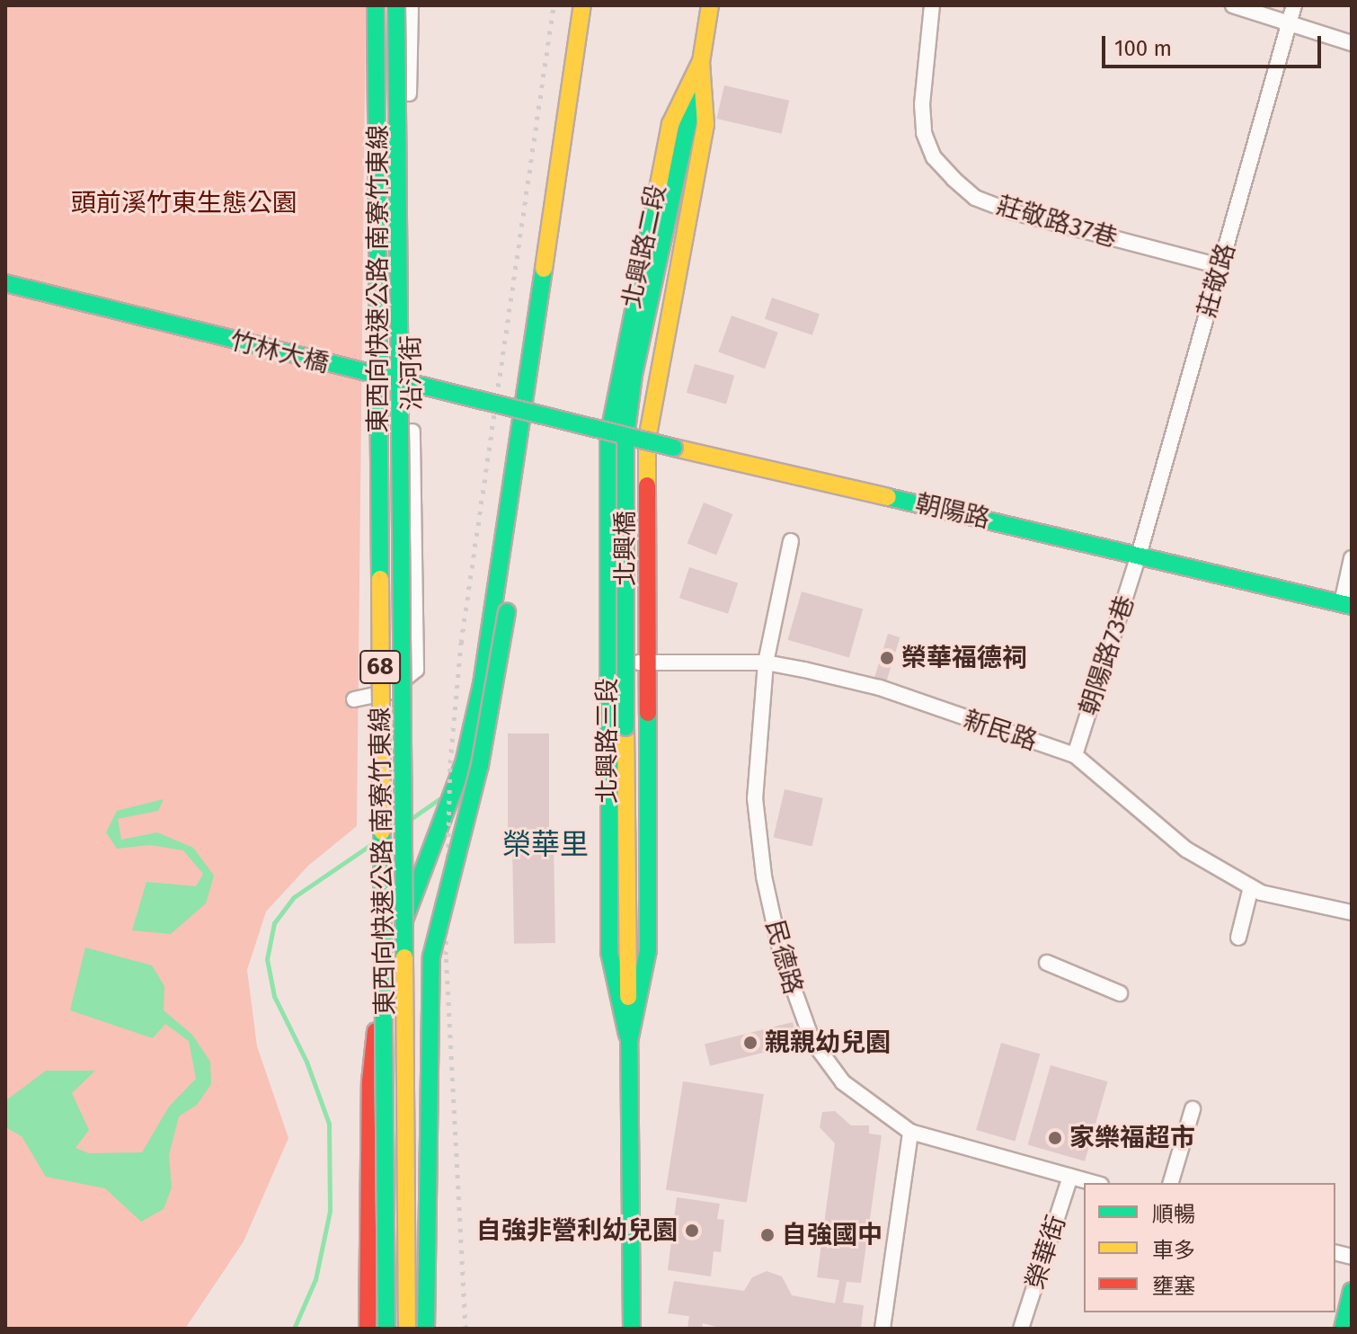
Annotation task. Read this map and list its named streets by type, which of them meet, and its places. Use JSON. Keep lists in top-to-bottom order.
{
  "streets": {
    "main road": [
      "北興路二段",
      "東西向快速公路 南寮竹東線",
      "竹林大橋",
      "朝陽路",
      "北興橋",
      "68",
      "北興路三段"
    ],
    "street": [
      "莊敬路37巷",
      "莊敬路",
      "沿河街",
      "朝陽路73巷",
      "新民路",
      "民德路",
      "榮華街"
    ]
  },
  "crossings": [
    ["莊敬路37巷", "莊敬路"],
    ["北興路二段", "朝陽路"],
    ["北興路二段", "北興橋"],
    ["北興路二段", "北興路三段"],
    ["莊敬路", "朝陽路"],
    ["莊敬路", "朝陽路73巷"],
    ["竹林大橋", "朝陽路"],
    ["朝陽路", "北興橋"],
    ["朝陽路", "朝陽路73巷"],
    ["朝陽路", "北興路三段"],
    ["北興橋", "北興路三段"],
    ["朝陽路73巷", "新民路"],
    ["新民路", "北興路三段"],
    ["新民路", "民德路"],
    ["民德路", "榮華街"]
  ],
  "districts": ["榮華里"],
  "parks": ["頭前溪竹東生態公園"],
  "places": [
    "榮華福德祠",
    "親親幼兒園",
    "家樂福超市",
    "自強非營利幼兒園",
    "自強國中"
  ],
  "legend": ["順暢", "車多", "壅塞"],
  "scale_bar": "100 m"
}
